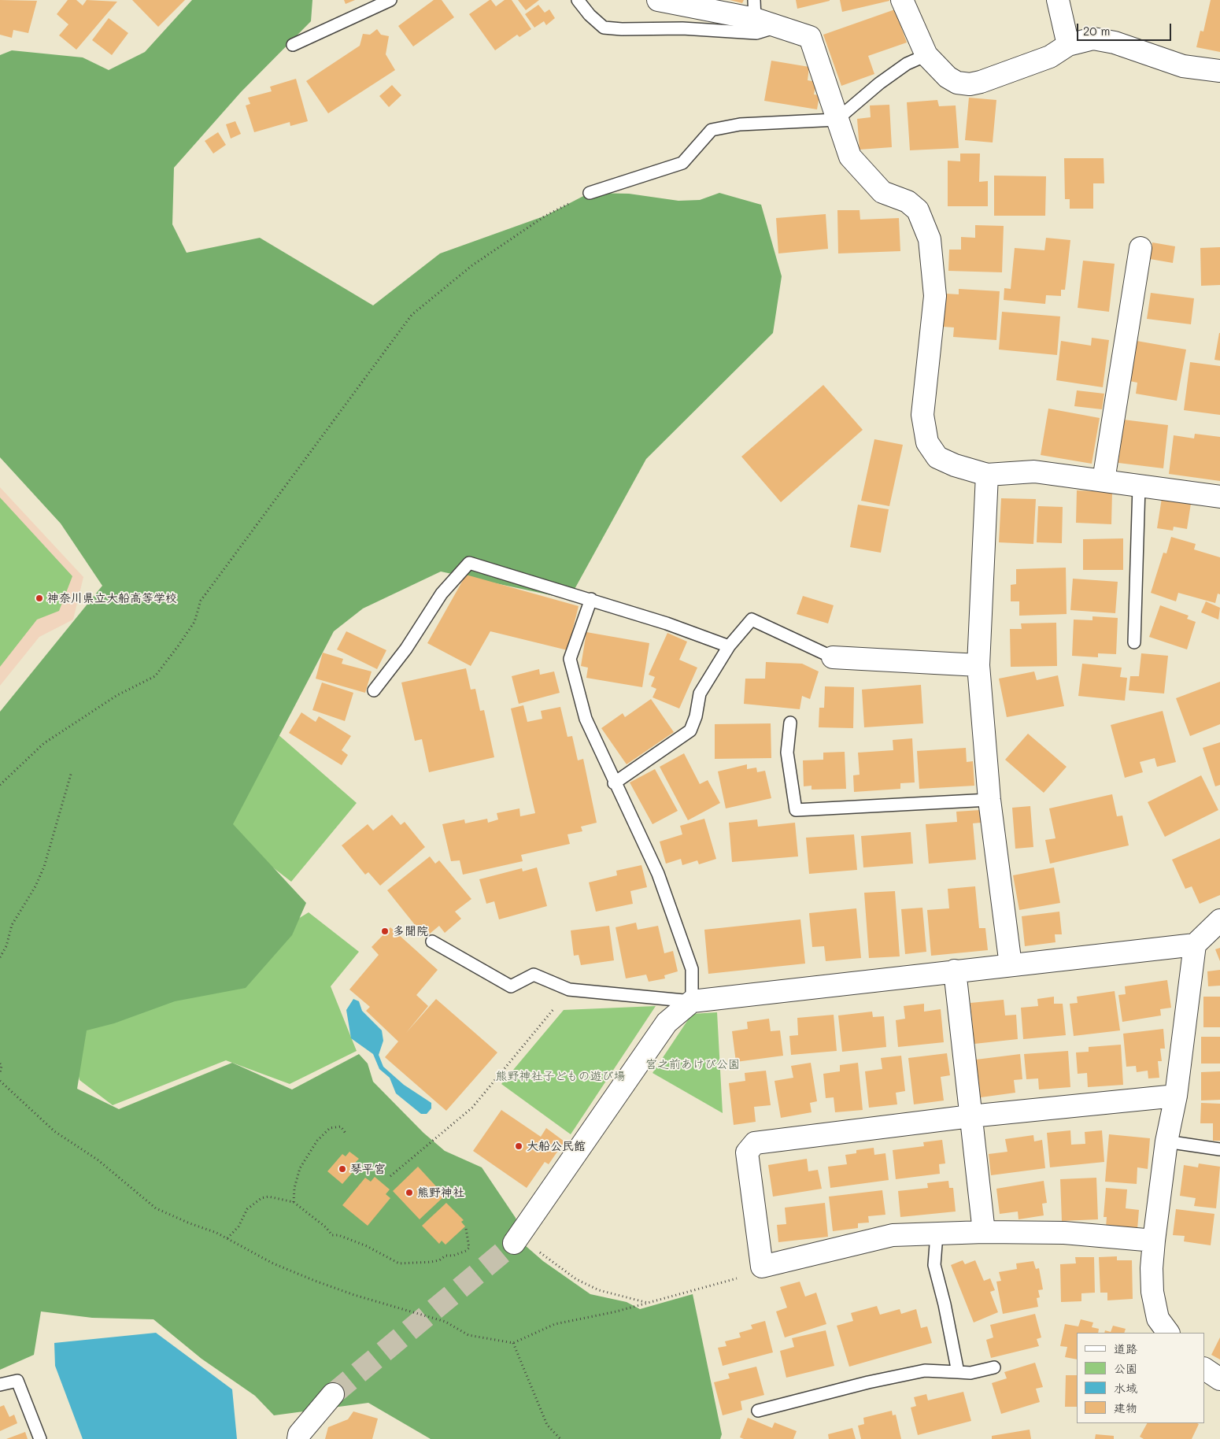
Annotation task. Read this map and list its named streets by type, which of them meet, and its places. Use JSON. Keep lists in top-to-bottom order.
{
  "parks": ["宮之前あけび公園", "熊野神社子どもの遊び場"],
  "places": [
    "神奈川県立大船高等学校",
    "多聞院",
    "大船公民館",
    "琴平宮",
    "熊野神社"
  ],
  "legend": [
    "道路",
    "公園",
    "水域",
    "建物"
  ],
  "scale_bar": "20 m"
}
